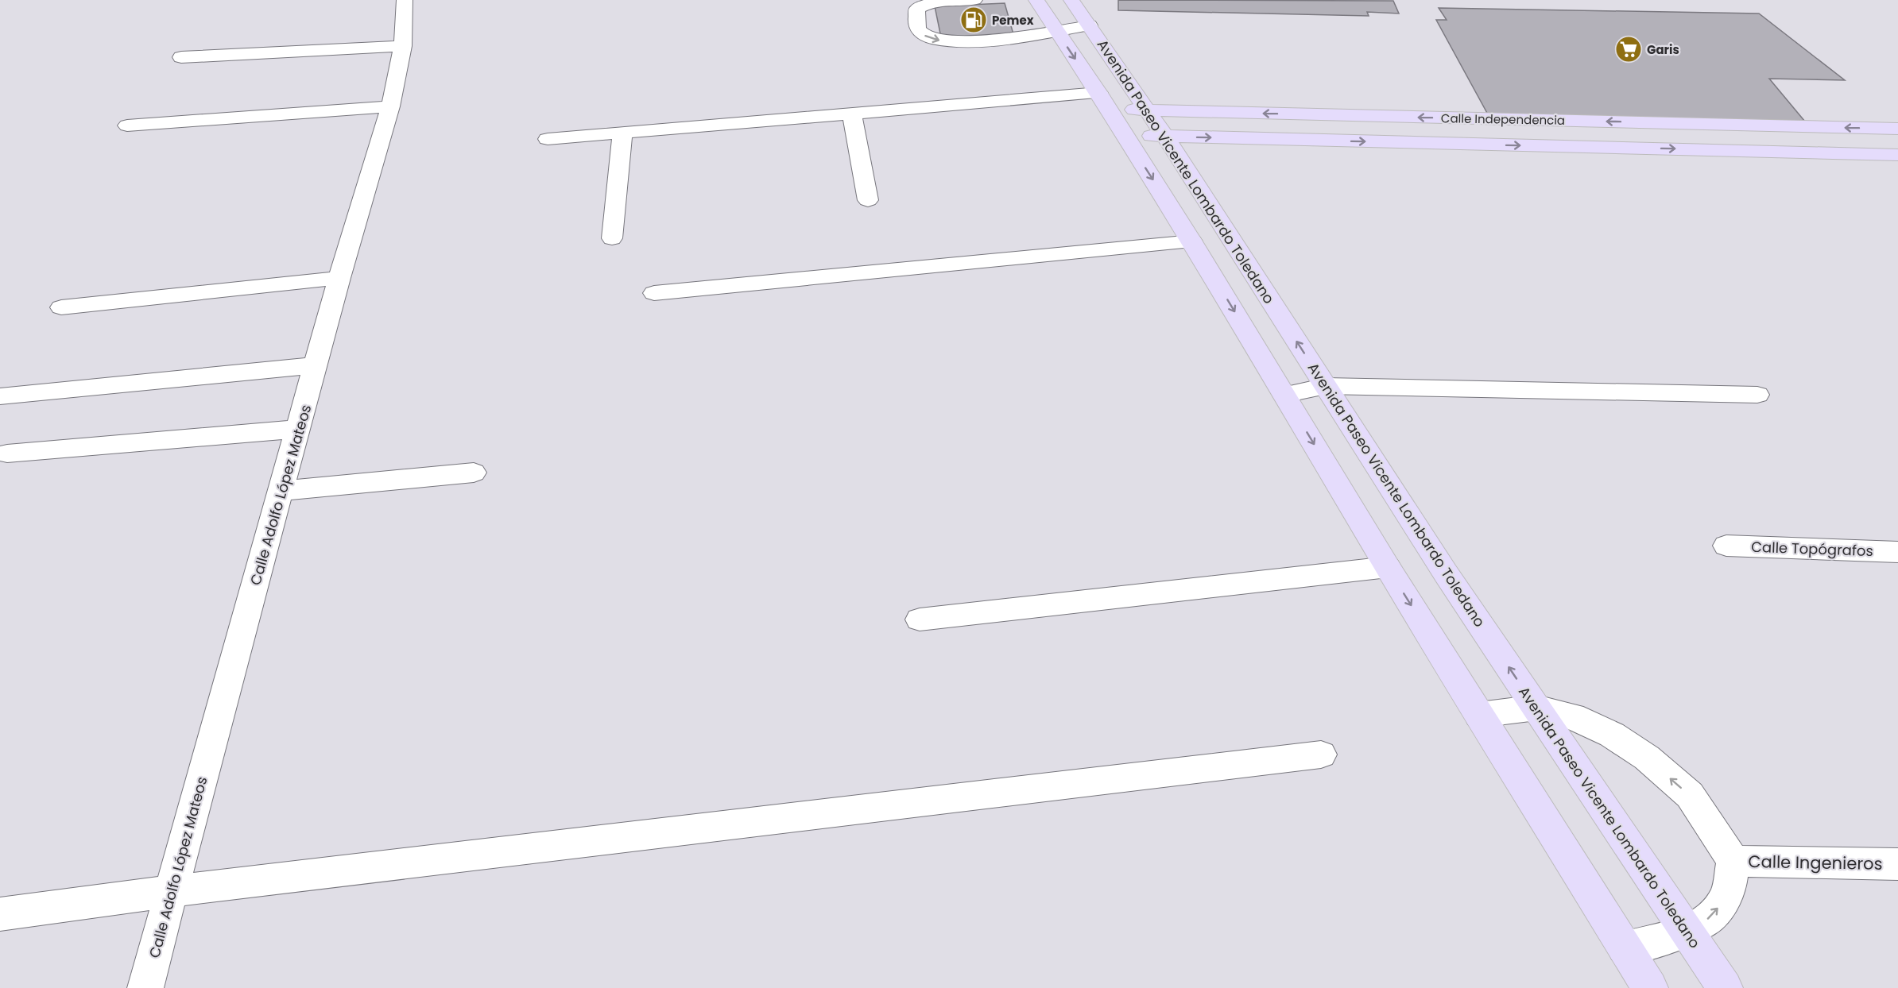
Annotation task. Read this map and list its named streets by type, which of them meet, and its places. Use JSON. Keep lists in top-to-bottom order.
{
  "streets": {
    "main road": ["Calle Independencia", "Avenida Paseo Vicente Lombardo Toledano"],
    "street": ["Calle Adolfo López Mateos", "Calle Topógrafos", "Calle Ingenieros"]
  },
  "crossings": [
    ["Calle Independencia", "Avenida Paseo Vicente Lombardo Toledano"],
    ["Avenida Paseo Vicente Lombardo Toledano", "Calle Ingenieros"]
  ],
  "places": {
    "fuel station": ["Pemex"],
    "supermarket": ["Garis"]
  }
}
